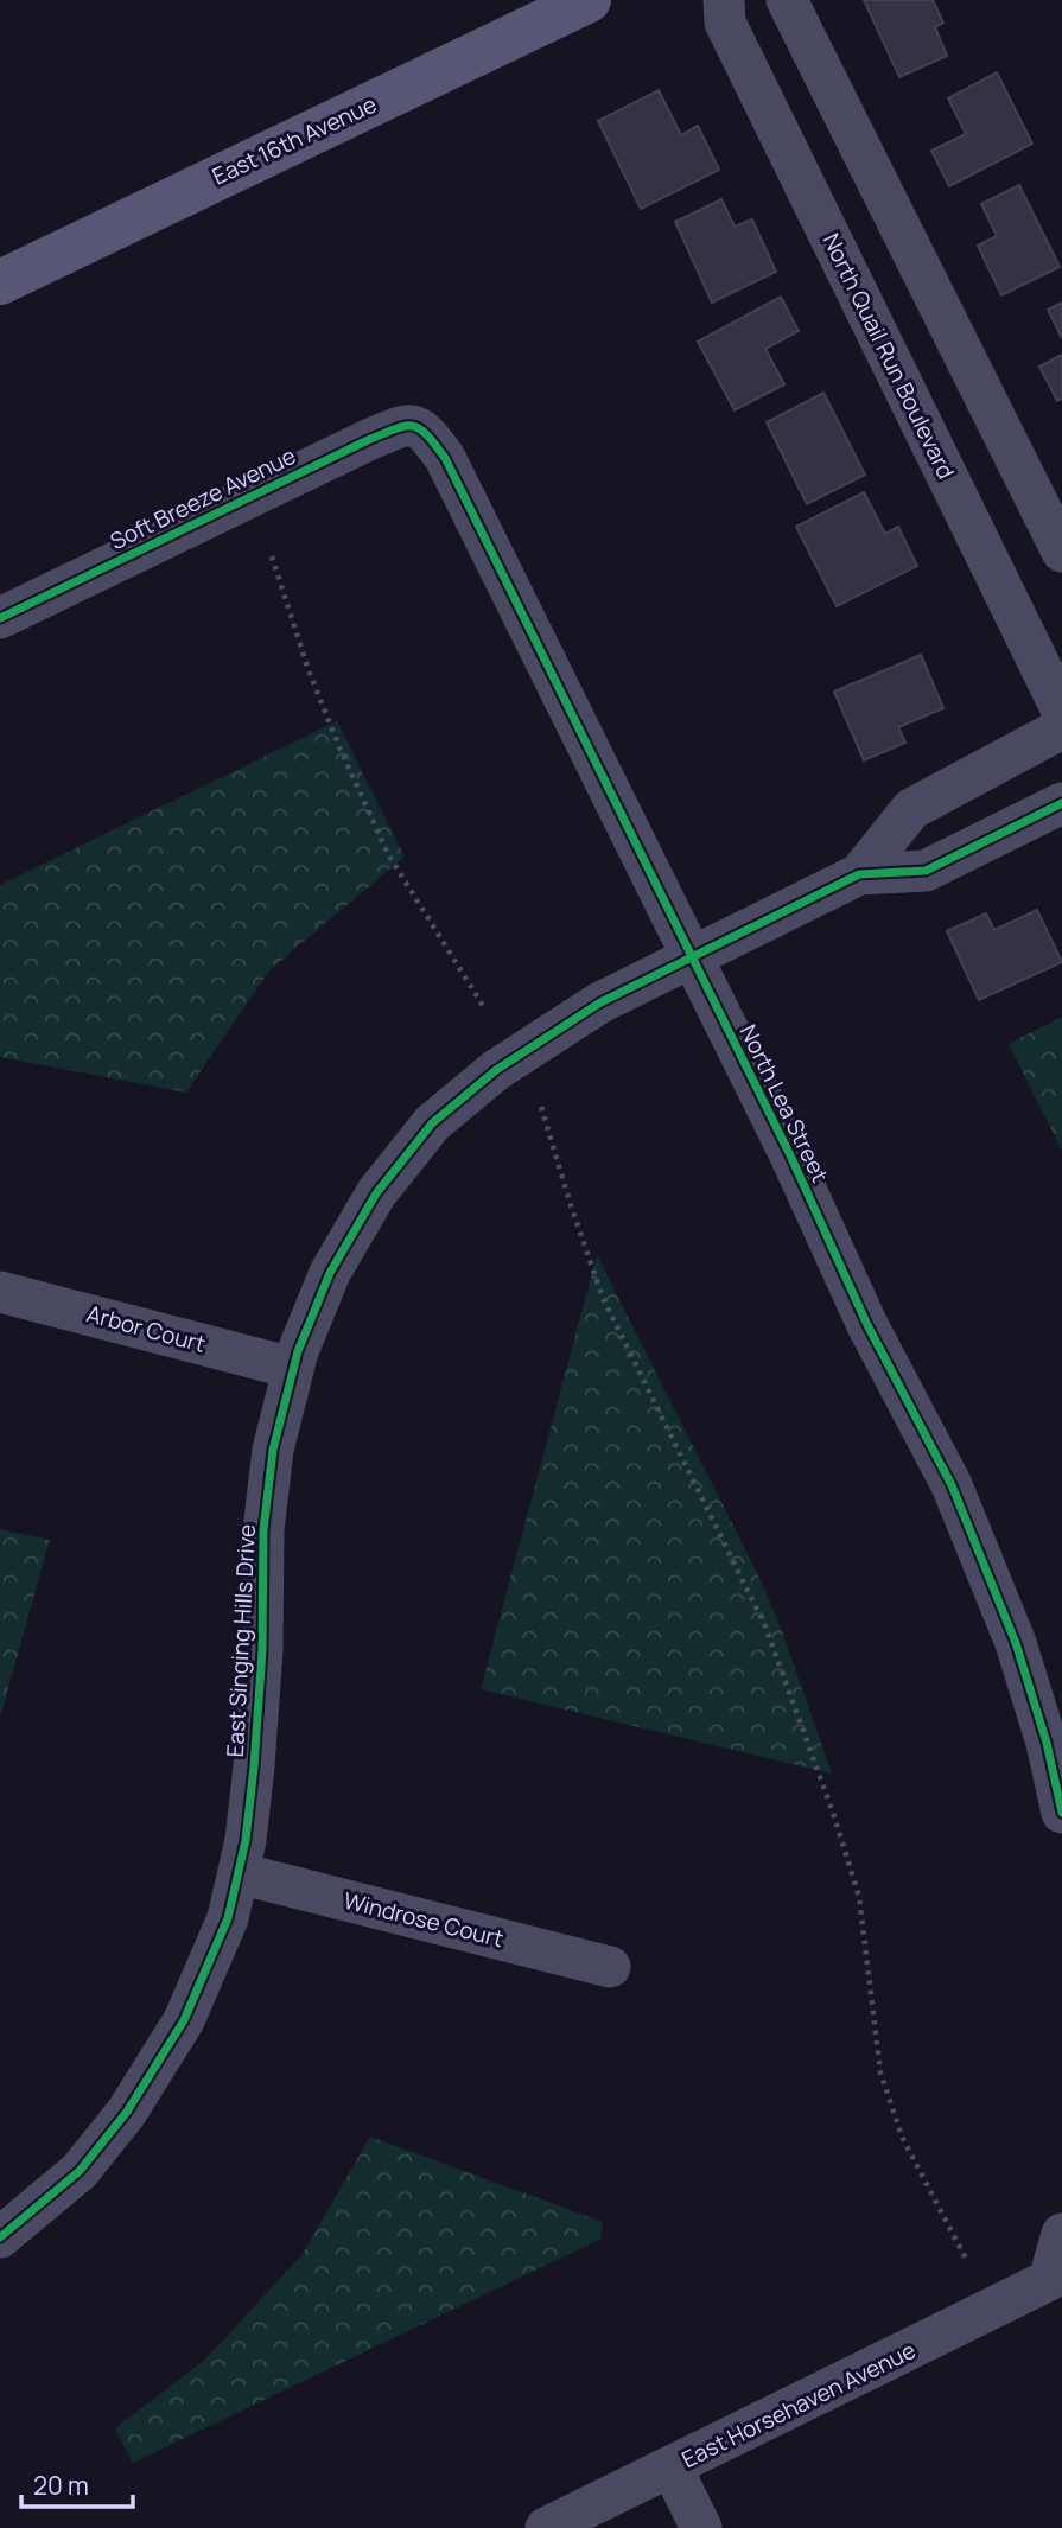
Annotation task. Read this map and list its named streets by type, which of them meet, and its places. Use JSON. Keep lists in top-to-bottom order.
{
  "streets": {
    "street": [
      "East 16th Avenue",
      "North Quail Run Boulevard",
      "Soft Breeze Avenue",
      "North Lea Street",
      "Arbor Court",
      "East Singing Hills Drive",
      "Windrose Court",
      "East Horsehaven Avenue"
    ]
  },
  "crossings": [
    ["Soft Breeze Avenue", "North Lea Street"],
    ["North Lea Street", "East Singing Hills Drive"],
    ["Arbor Court", "East Singing Hills Drive"],
    ["East Singing Hills Drive", "Windrose Court"]
  ],
  "scale_bar": "20 m"
}
